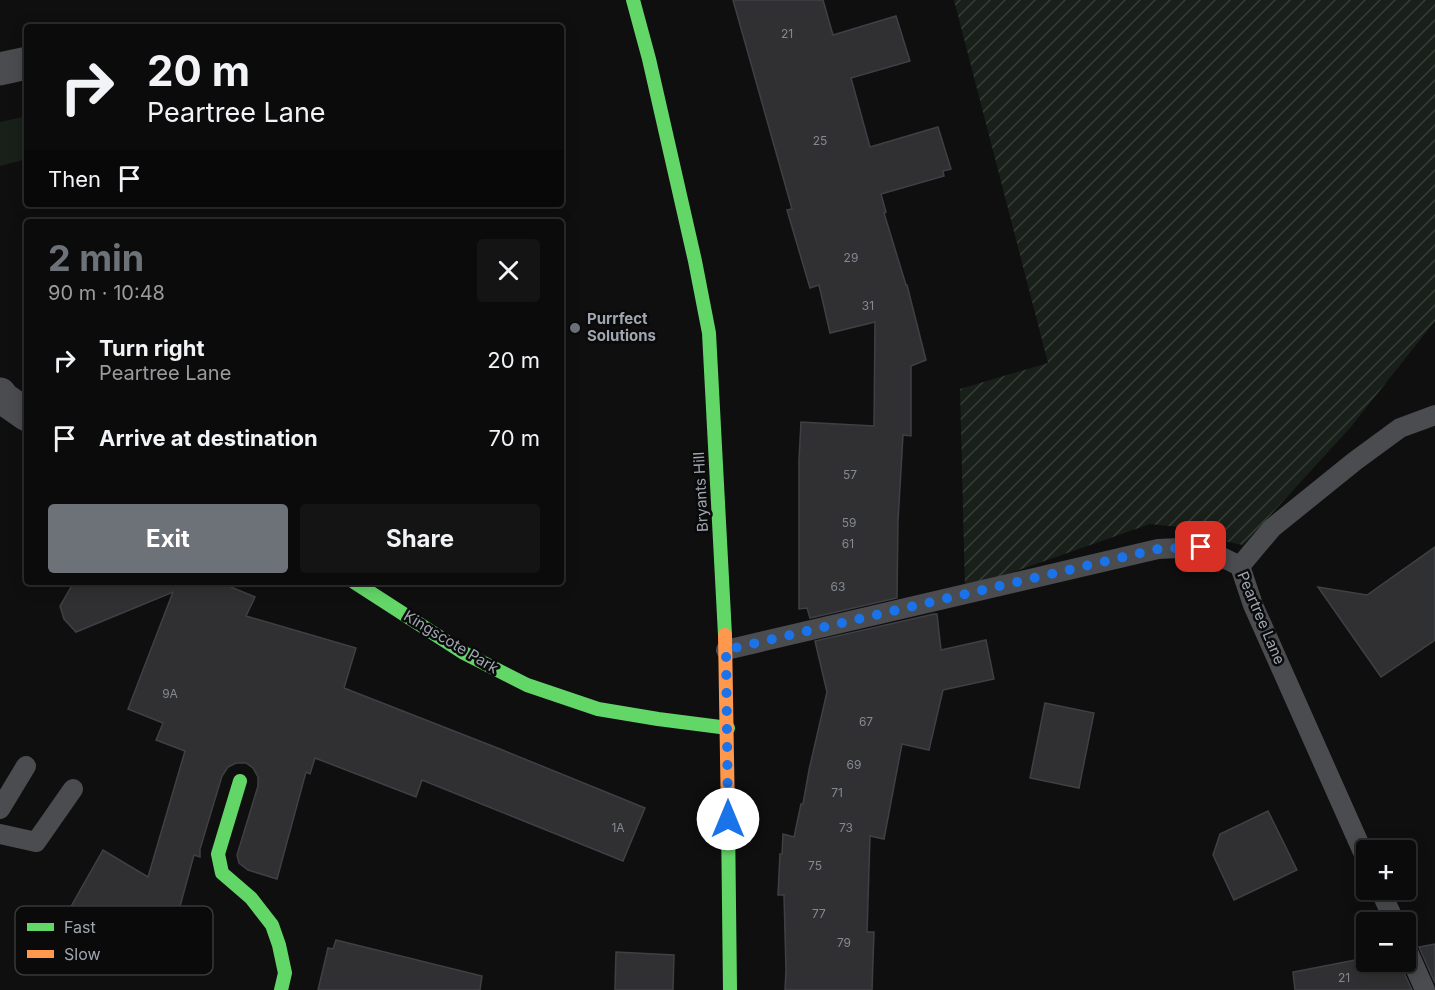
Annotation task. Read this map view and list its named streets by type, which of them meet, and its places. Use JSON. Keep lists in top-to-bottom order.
{
  "streets": {
    "main road": ["Bryants Hill", "Kingscote Park"],
    "lane": ["Peartree Lane"]
  },
  "crossings": [
    ["Bryants Hill", "Peartree Lane"],
    ["Bryants Hill", "Kingscote Park"]
  ],
  "places": ["Purrfect Solutions"],
  "house_numbers": [
    "21",
    "25",
    "29",
    "31",
    "57",
    "59",
    "61",
    "63",
    "9A",
    "67",
    "69",
    "71",
    "1A",
    "73",
    "75",
    "77",
    "79",
    "21"
  ],
  "legend": ["Fast", "Slow"],
  "page": {
    "turn": ["20 m", "Peartree Lane"],
    "then": "Then",
    "heading": ["2 min", "90 m · 10:48"],
    "list": [
      {
        "name": "Turn right",
        "note": "Peartree Lane",
        "value": "20 m"
      },
      {
        "name": "Arrive at destination",
        "value": "70 m"
      }
    ],
    "buttons": ["Exit", "Share"],
    "map_buttons": ["+", "−"]
  }
}
